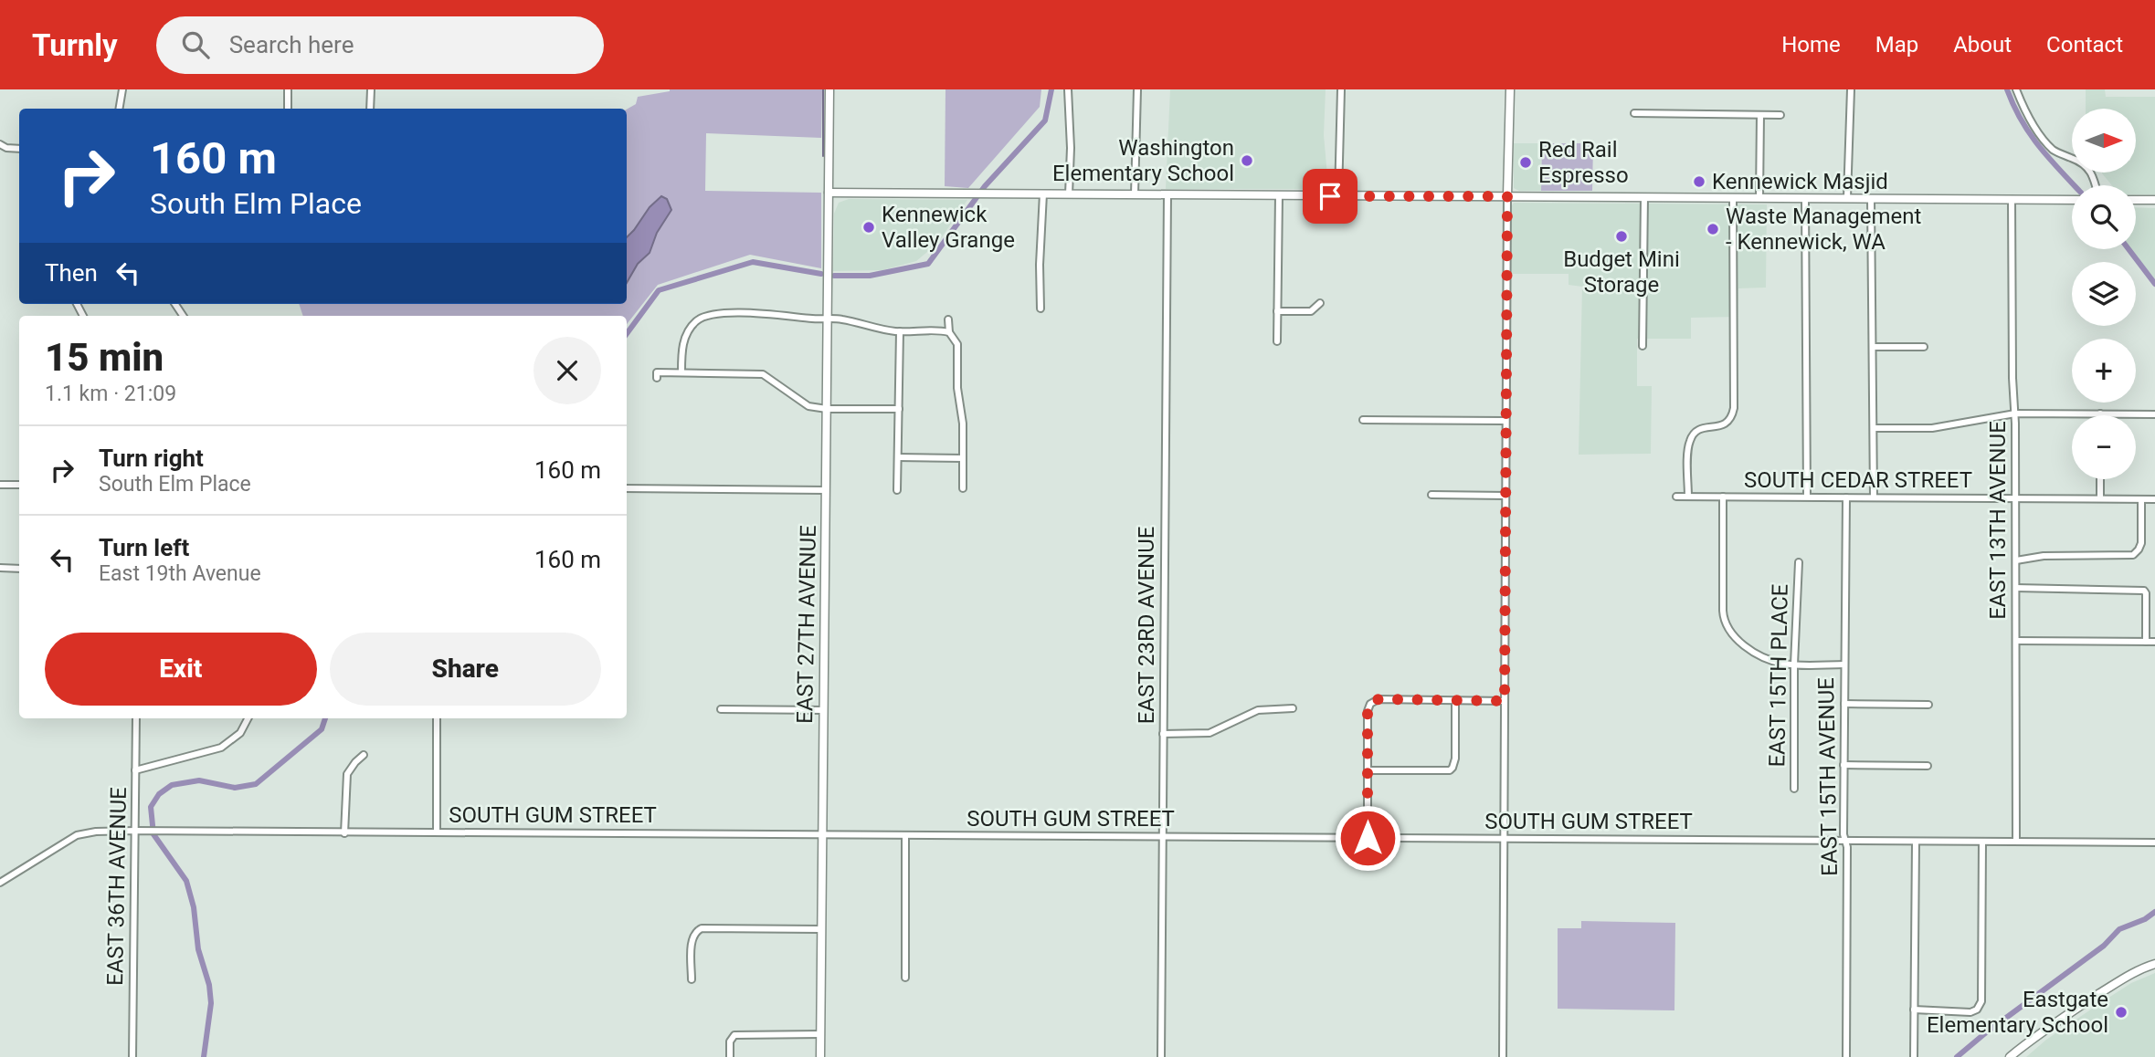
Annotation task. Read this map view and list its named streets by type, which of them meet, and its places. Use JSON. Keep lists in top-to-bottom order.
{
  "streets": {
    "main road": ["EAST 27TH AVENUE"],
    "street": [
      "SOUTH CEDAR STREET",
      "EAST 13TH AVENUE",
      "EAST 23RD AVENUE",
      "EAST 15TH PLACE",
      "EAST 15TH AVENUE",
      "SOUTH GUM STREET",
      "EAST 36TH AVENUE"
    ]
  },
  "crossings": [
    ["SOUTH CEDAR STREET", "EAST 13TH AVENUE"],
    ["SOUTH CEDAR STREET", "EAST 15TH AVENUE"],
    ["EAST 13TH AVENUE", "SOUTH GUM STREET"],
    ["EAST 27TH AVENUE", "SOUTH GUM STREET"],
    ["EAST 23RD AVENUE", "SOUTH GUM STREET"],
    ["EAST 15TH AVENUE", "SOUTH GUM STREET"],
    ["SOUTH GUM STREET", "EAST 36TH AVENUE"]
  ],
  "places": [
    "Washington Elementary School",
    "Red Rail Espresso",
    "Kennewick Masjid",
    "Kennewick Valley Grange",
    "Waste Management - Kennewick, WA",
    "Budget Mini Storage",
    "Eastgate Elementary School"
  ],
  "north": "right",
  "page": {
    "header": "Turnly",
    "search": "Search here",
    "nav": [
      "Home",
      "Map",
      "About",
      "Contact"
    ],
    "map_buttons": ["+", "−"],
    "turn": ["160 m", "South Elm Place"],
    "then": "Then",
    "heading": ["15 min", "1.1 km · 21:09"],
    "list": [
      {
        "name": "Turn right",
        "note": "South Elm Place",
        "value": "160 m"
      },
      {
        "name": "Turn left",
        "note": "East 19th Avenue",
        "value": "160 m"
      }
    ],
    "buttons": ["Exit", "Share"]
  }
}
